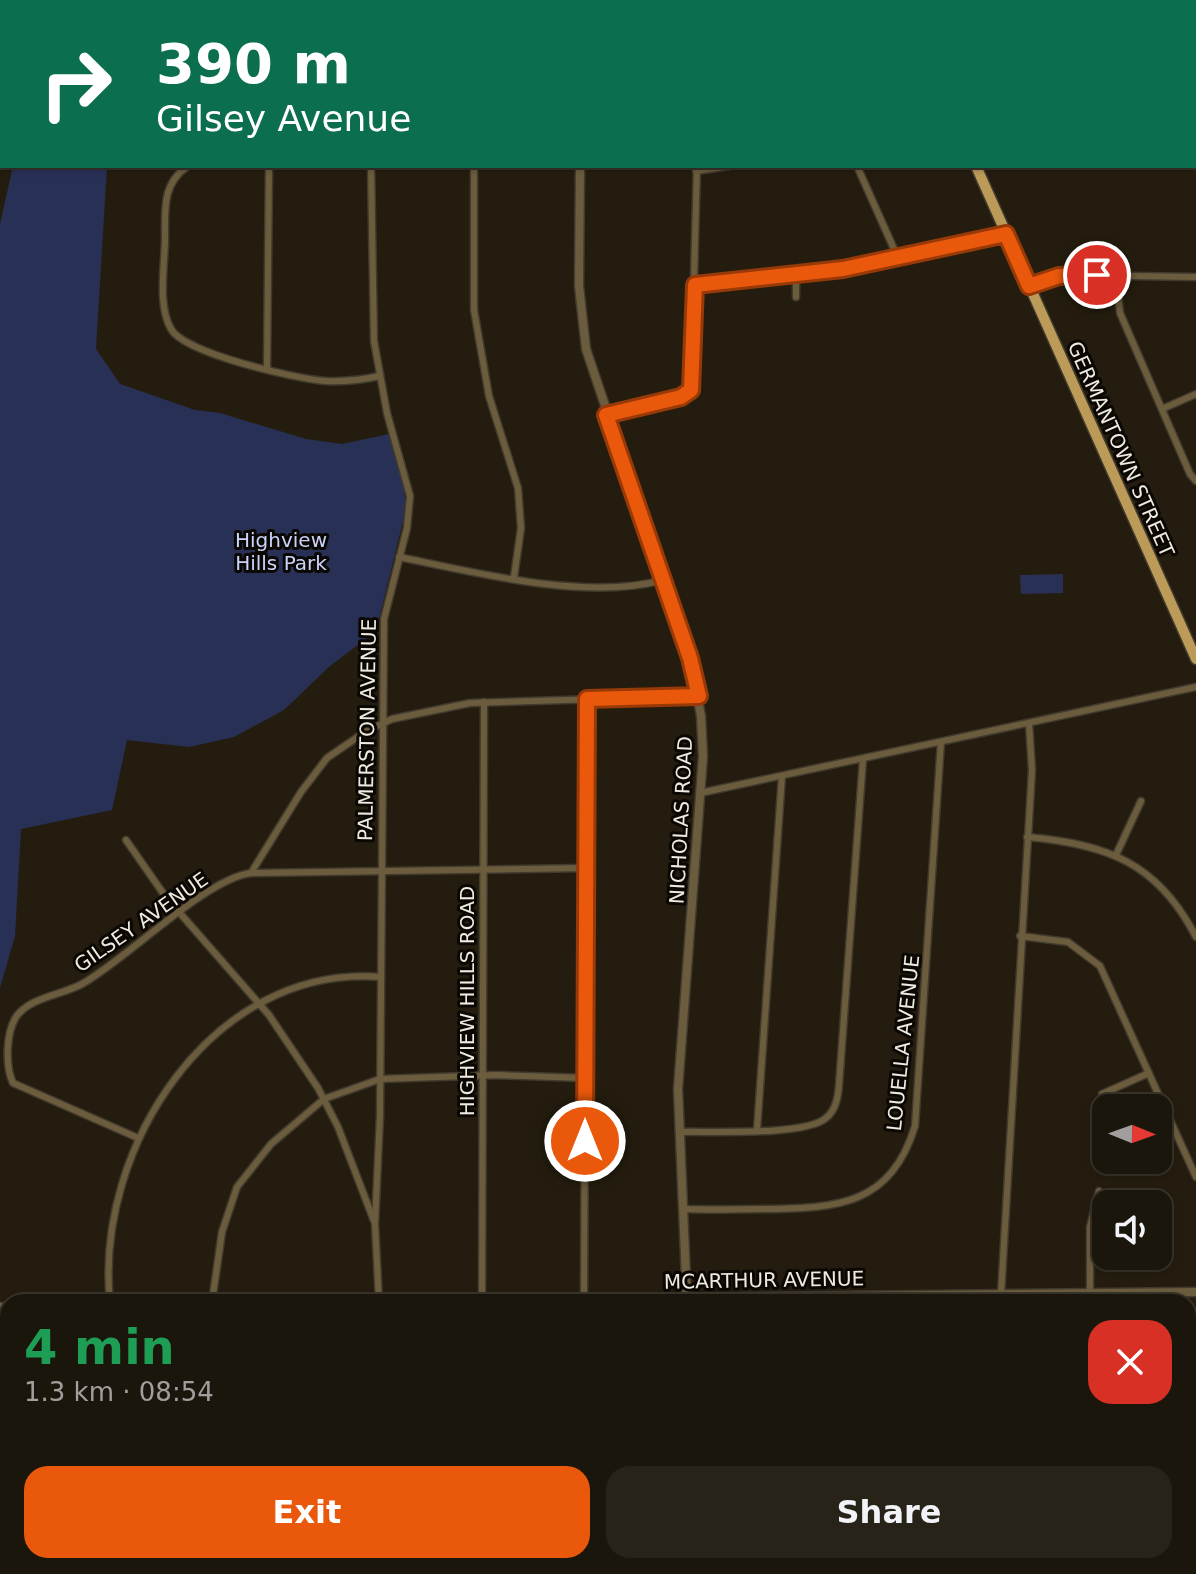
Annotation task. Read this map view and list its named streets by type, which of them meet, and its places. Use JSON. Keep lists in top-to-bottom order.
{
  "streets": {
    "main road": ["GERMANTOWN STREET"],
    "street": [
      "PALMERSTON AVENUE",
      "NICHOLAS ROAD",
      "GILSEY AVENUE",
      "HIGHVIEW HILLS ROAD",
      "LOUELLA AVENUE",
      "MCARTHUR AVENUE"
    ]
  },
  "crossings": [
    ["NICHOLAS ROAD", "LOUELLA AVENUE"]
  ],
  "parks": ["Highview Hills Park"],
  "north": "right",
  "page": {
    "turn": ["390 m", "Gilsey Avenue"],
    "heading": ["4 min", "1.3 km · 08:54"],
    "buttons": ["Exit", "Share"]
  }
}
